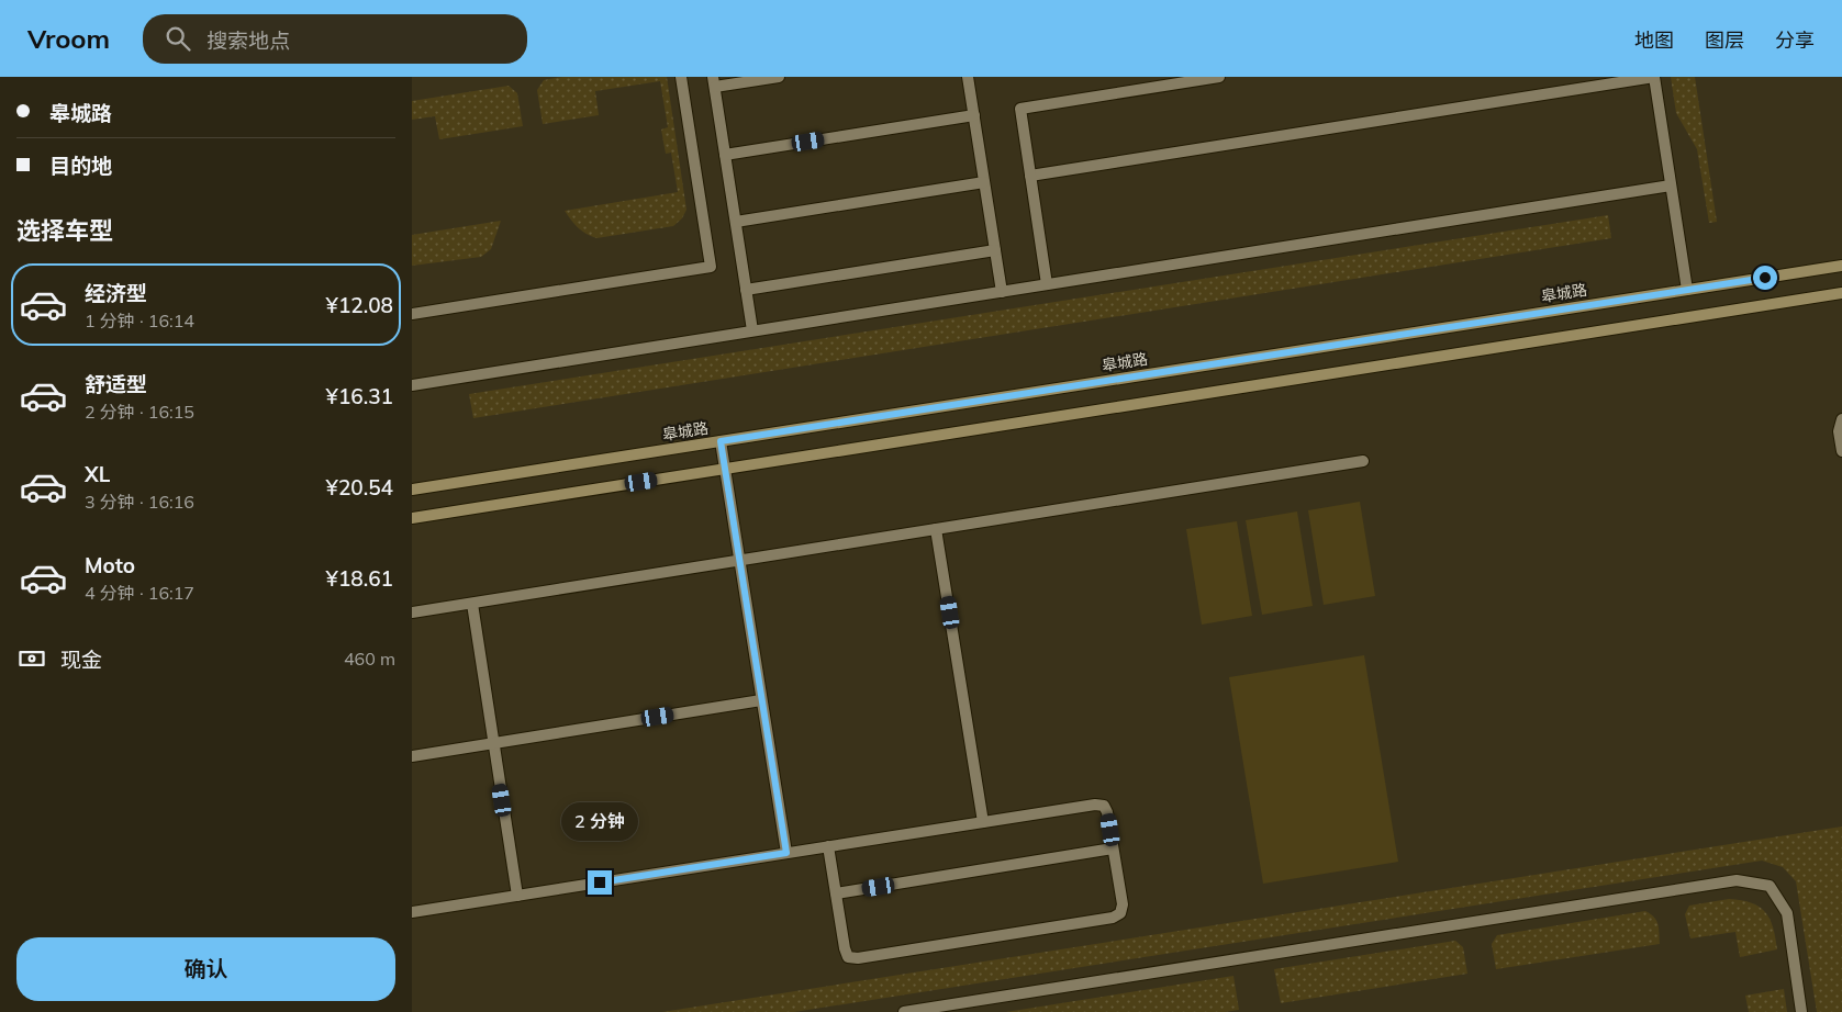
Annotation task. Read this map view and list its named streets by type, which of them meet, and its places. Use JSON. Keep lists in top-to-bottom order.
{
  "streets": {
    "main road": ["皋城路"]
  },
  "page": {
    "header": "Vroom",
    "search": "搜索地点",
    "nav": ["地图", "图层", "分享"],
    "banner": ["皋城路", "目的地"],
    "heading": "选择车型",
    "list": [
      {
        "name": "经济型",
        "note": "1 分钟 · 16:14",
        "value": "¥12.08"
      },
      {
        "name": "舒适型",
        "note": "2 分钟 · 16:15",
        "value": "¥16.31"
      },
      {
        "name": "XL",
        "note": "3 分钟 · 16:16",
        "value": "¥20.54"
      },
      {
        "name": "Moto",
        "note": "4 分钟 · 16:17",
        "value": "¥18.61"
      }
    ],
    "pay": ["现金", "460 m"],
    "bubble": "2 分钟",
    "buttons": "确认"
  }
}
